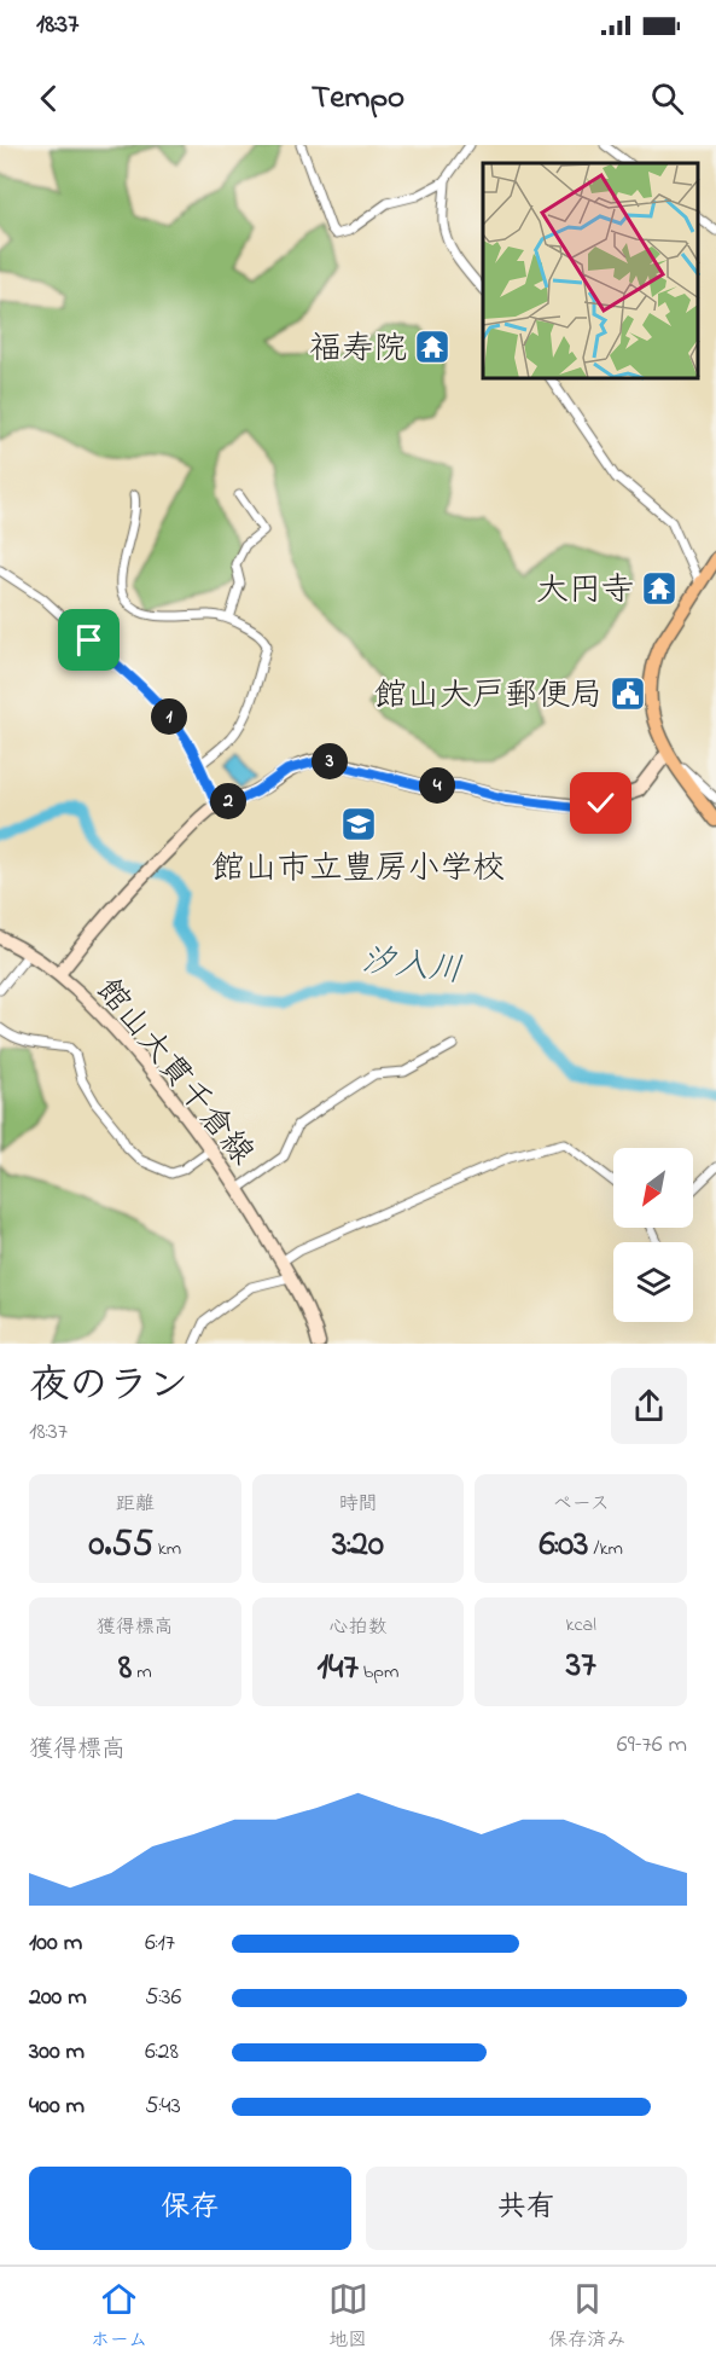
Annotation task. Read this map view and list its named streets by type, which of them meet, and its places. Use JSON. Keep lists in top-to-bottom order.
{
  "streets": {
    "street": ["館山大貫千倉線"]
  },
  "water": ["汐入川"],
  "places": {
    "temple": ["福寿院", "大円寺"],
    "public building": ["館山大戸郵便局"],
    "school or university": ["館山市立豊房小学校"]
  },
  "north": "bottom left",
  "page": {
    "status": "18:37",
    "header": "Tempo",
    "pins": [
      "1",
      "3",
      "4",
      "2"
    ],
    "heading": ["夜のラン", "18:37"],
    "stats": [
      ["距離", "0.55 km"],
      ["時間", "3:20"],
      ["ペース", "6:03 /km"],
      ["獲得標高", "8 m"],
      ["心拍数", "147 bpm"],
      ["kcal", "37"]
    ],
    "chart": ["獲得標高", "69–76 m"],
    "list": [
      {
        "name": "100 m",
        "note": "6:17"
      },
      {
        "name": "200 m",
        "note": "5:36"
      },
      {
        "name": "300 m",
        "note": "6:28"
      },
      {
        "name": "400 m",
        "note": "5:43"
      }
    ],
    "buttons": ["保存", "共有"],
    "tabs": ["ホーム", "地図", "保存済み"]
  }
}
